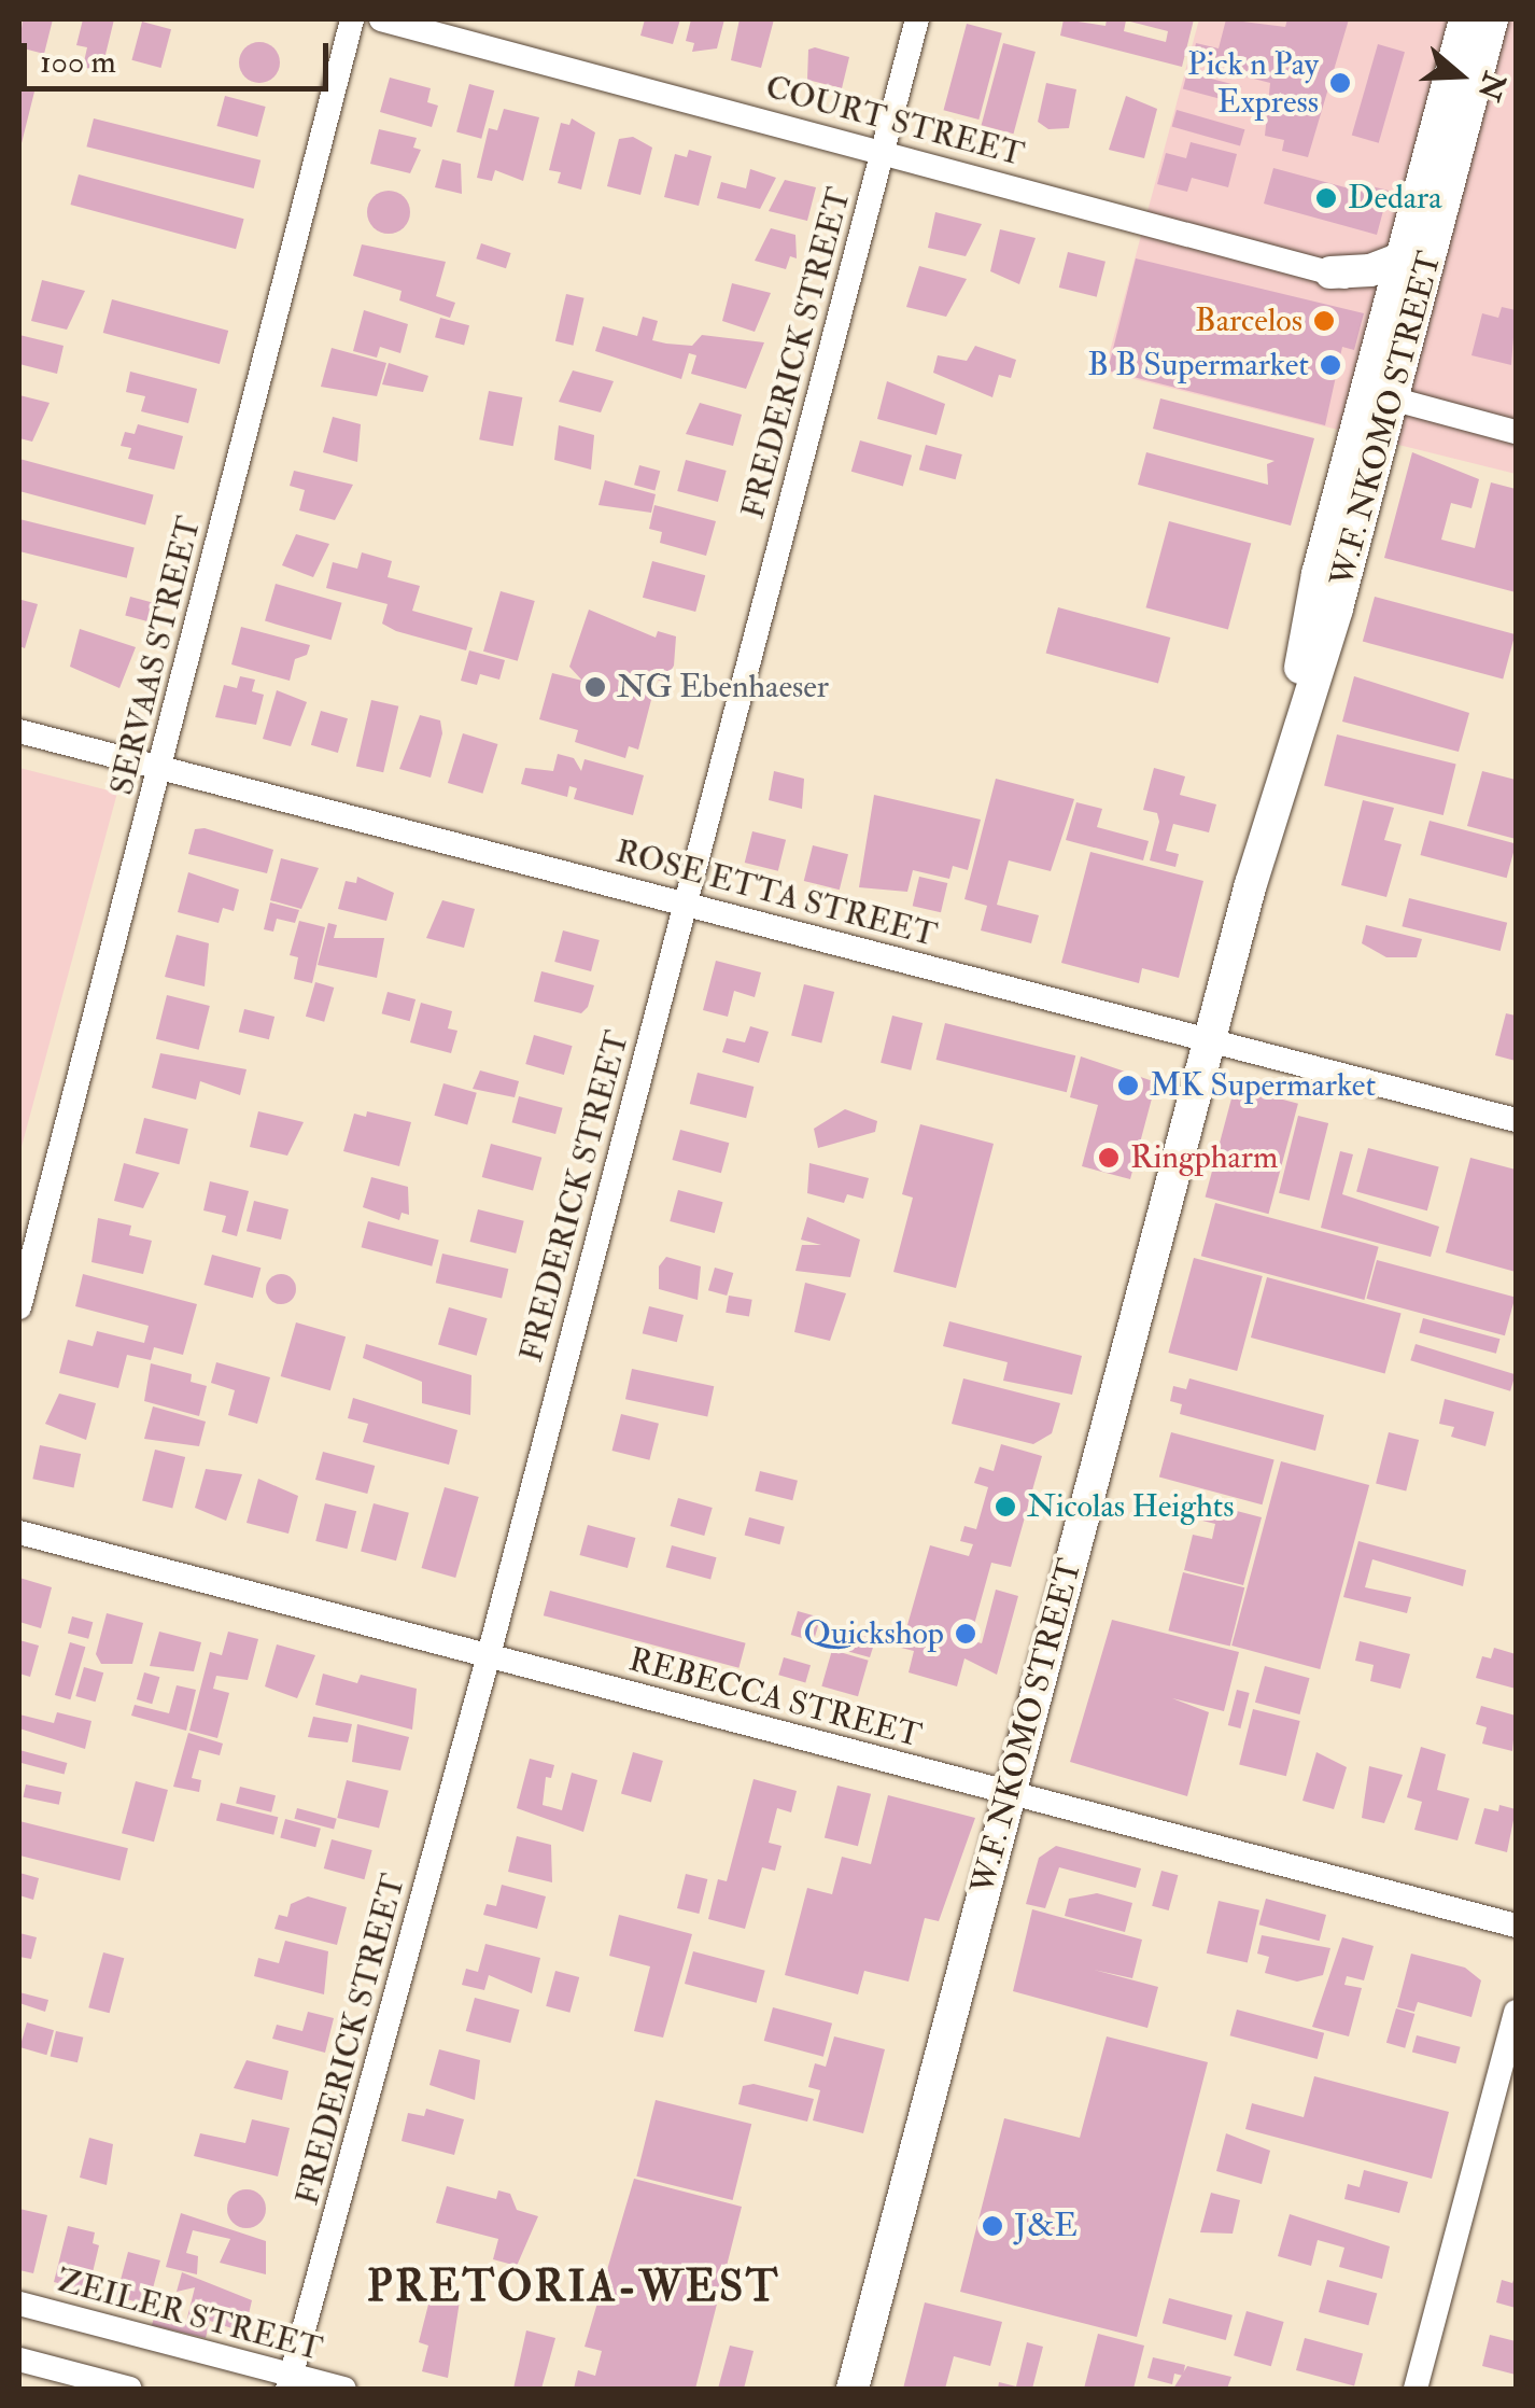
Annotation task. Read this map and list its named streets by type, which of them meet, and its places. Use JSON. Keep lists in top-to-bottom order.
{
  "streets": {
    "main road": ["W.F. NKOMO STREET"],
    "street": [
      "COURT STREET",
      "FREDERICK STREET",
      "SERVAAS STREET",
      "ROSE ETTA STREET",
      "REBECCA STREET",
      "ZEILER STREET"
    ]
  },
  "crossings": [
    ["COURT STREET", "FREDERICK STREET"],
    ["FREDERICK STREET", "ROSE ETTA STREET"],
    ["FREDERICK STREET", "REBECCA STREET"],
    ["FREDERICK STREET", "ZEILER STREET"],
    ["W.F. NKOMO STREET", "ROSE ETTA STREET"],
    ["W.F. NKOMO STREET", "REBECCA STREET"],
    ["SERVAAS STREET", "ROSE ETTA STREET"]
  ],
  "districts": ["PRETORIA-WEST"],
  "places": [
    "Pick n Pay Express",
    "Dedara",
    "Barcelos",
    "B B Supermarket",
    "NG Ebenhaeser",
    "MK Supermarket",
    "Ringpharm",
    "Nicolas Heights",
    "Quickshop",
    "J&E"
  ],
  "scale_bar": "100 m",
  "north": "right"
}
